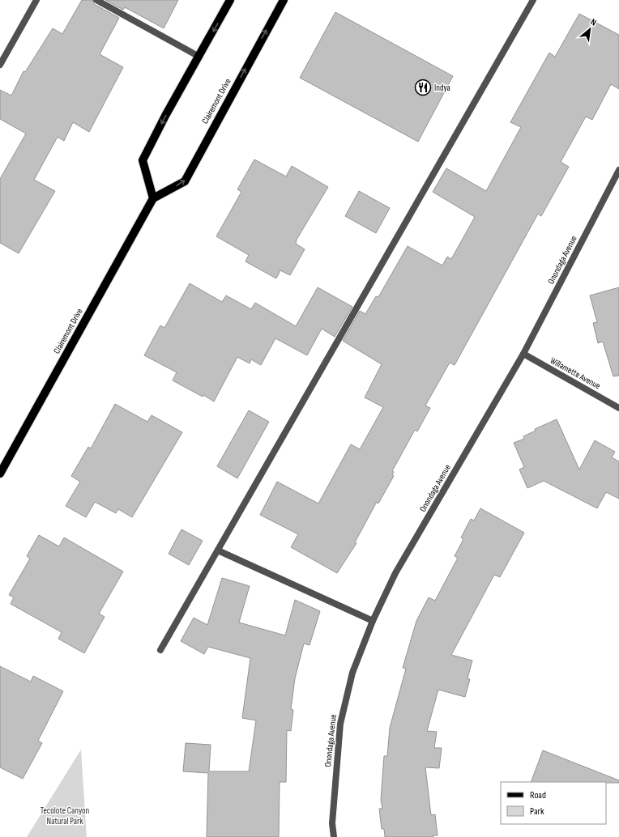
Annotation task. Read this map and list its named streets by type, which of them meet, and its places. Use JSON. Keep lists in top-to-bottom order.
{
  "streets": {
    "main road": ["Clairemont Drive"],
    "street": ["Onondaga Avenue", "Willamette Avenue"]
  },
  "crossings": [
    ["Onondaga Avenue", "Willamette Avenue"]
  ],
  "parks": ["Tecolote Canyon Natural Park"],
  "places": {
    "restaurant": ["Indya"]
  },
  "legend": ["Road", "Park"],
  "north": "top right"
}
